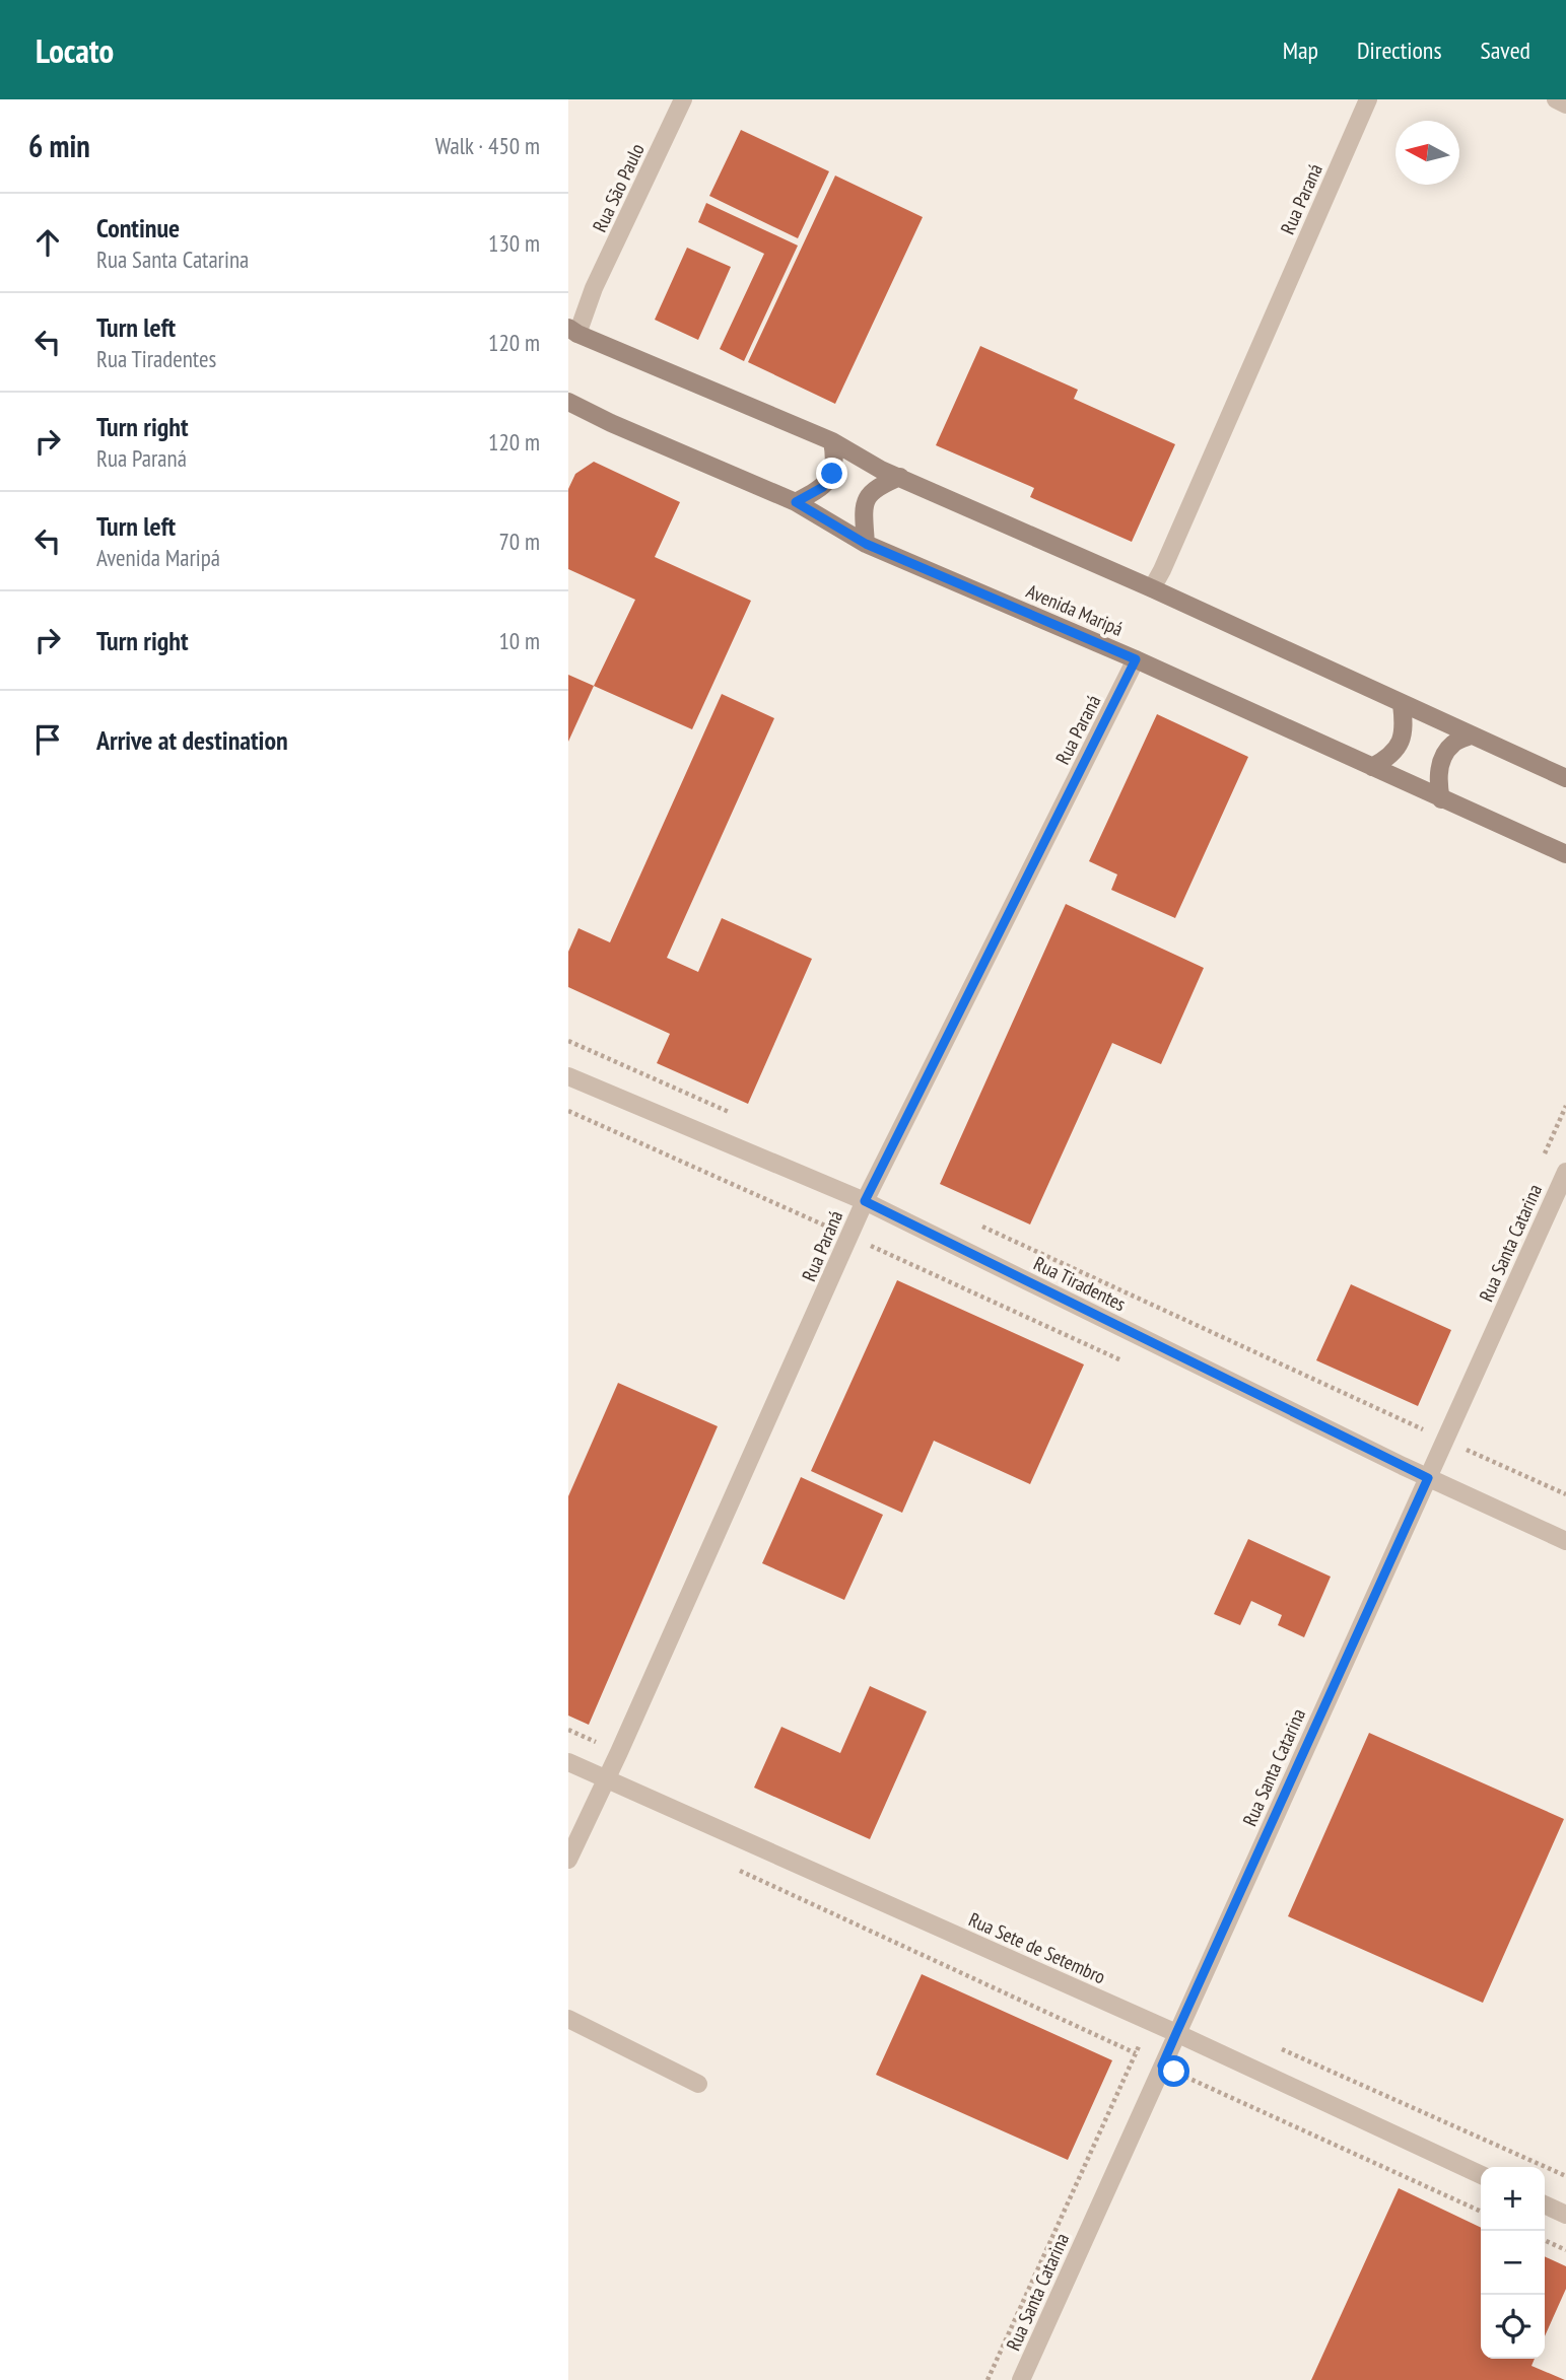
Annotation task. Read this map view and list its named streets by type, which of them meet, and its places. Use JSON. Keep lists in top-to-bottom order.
{
  "streets": {
    "main road": ["Avenida Maripá"],
    "street": [
      "Rua São Paulo",
      "Rua Paraná",
      "Rua Santa Catarina",
      "Rua Tiradentes",
      "Rua Sete de Setembro"
    ]
  },
  "crossings": [
    ["Rua Paraná", "Avenida Maripá"],
    ["Rua Paraná", "Rua Tiradentes"],
    ["Rua Paraná", "Rua Sete de Setembro"],
    ["Rua Santa Catarina", "Rua Tiradentes"],
    ["Rua Santa Catarina", "Rua Sete de Setembro"]
  ],
  "north": "left",
  "page": {
    "header": "Locato",
    "nav": ["Map", "Directions", "Saved"],
    "heading": ["6 min", "Walk · 450 m"],
    "list": [
      ["Continue", "Rua Santa Catarina", "130 m"],
      ["Turn left", "Rua Tiradentes", "120 m"],
      ["Turn right", "Rua Paraná", "120 m"],
      ["Turn left", "Avenida Maripá", "70 m"],
      ["Turn right", "10 m"],
      "Arrive at destination"
    ],
    "map_buttons": ["+", "−"]
  }
}
